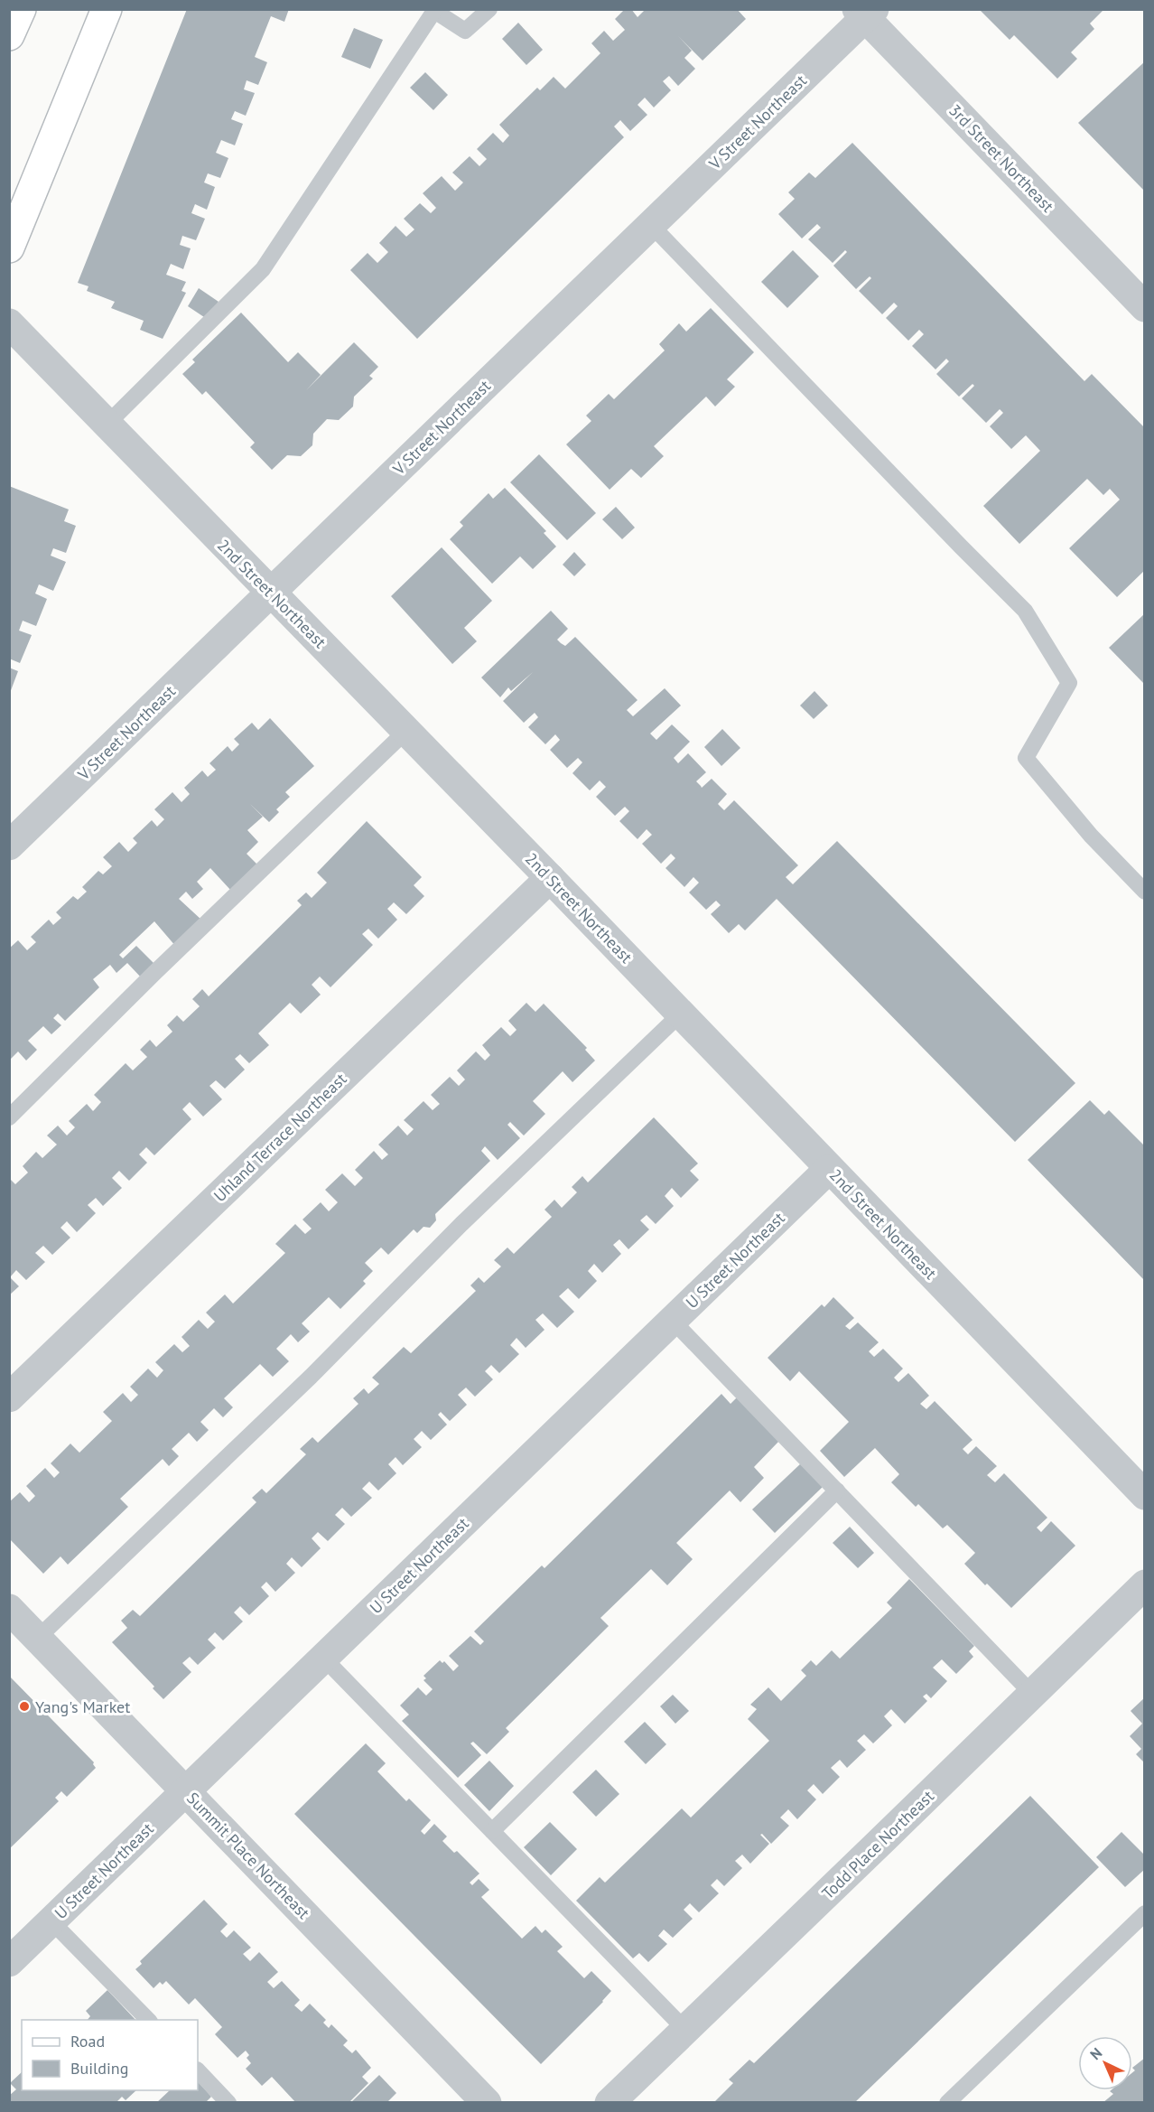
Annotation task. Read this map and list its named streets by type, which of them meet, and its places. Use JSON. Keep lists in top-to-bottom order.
{
  "streets": {
    "street": [
      "V Street Northeast",
      "3rd Street Northeast",
      "2nd Street Northeast",
      "Uhland Terrace Northeast",
      "U Street Northeast",
      "Todd Place Northeast",
      "Summit Place Northeast"
    ]
  },
  "crossings": [
    ["V Street Northeast", "3rd Street Northeast"],
    ["V Street Northeast", "2nd Street Northeast"],
    ["2nd Street Northeast", "Uhland Terrace Northeast"],
    ["2nd Street Northeast", "U Street Northeast"],
    ["U Street Northeast", "Summit Place Northeast"]
  ],
  "places": ["Yang's Market"],
  "legend": ["Road", "Building"],
  "north": "top left"
}
